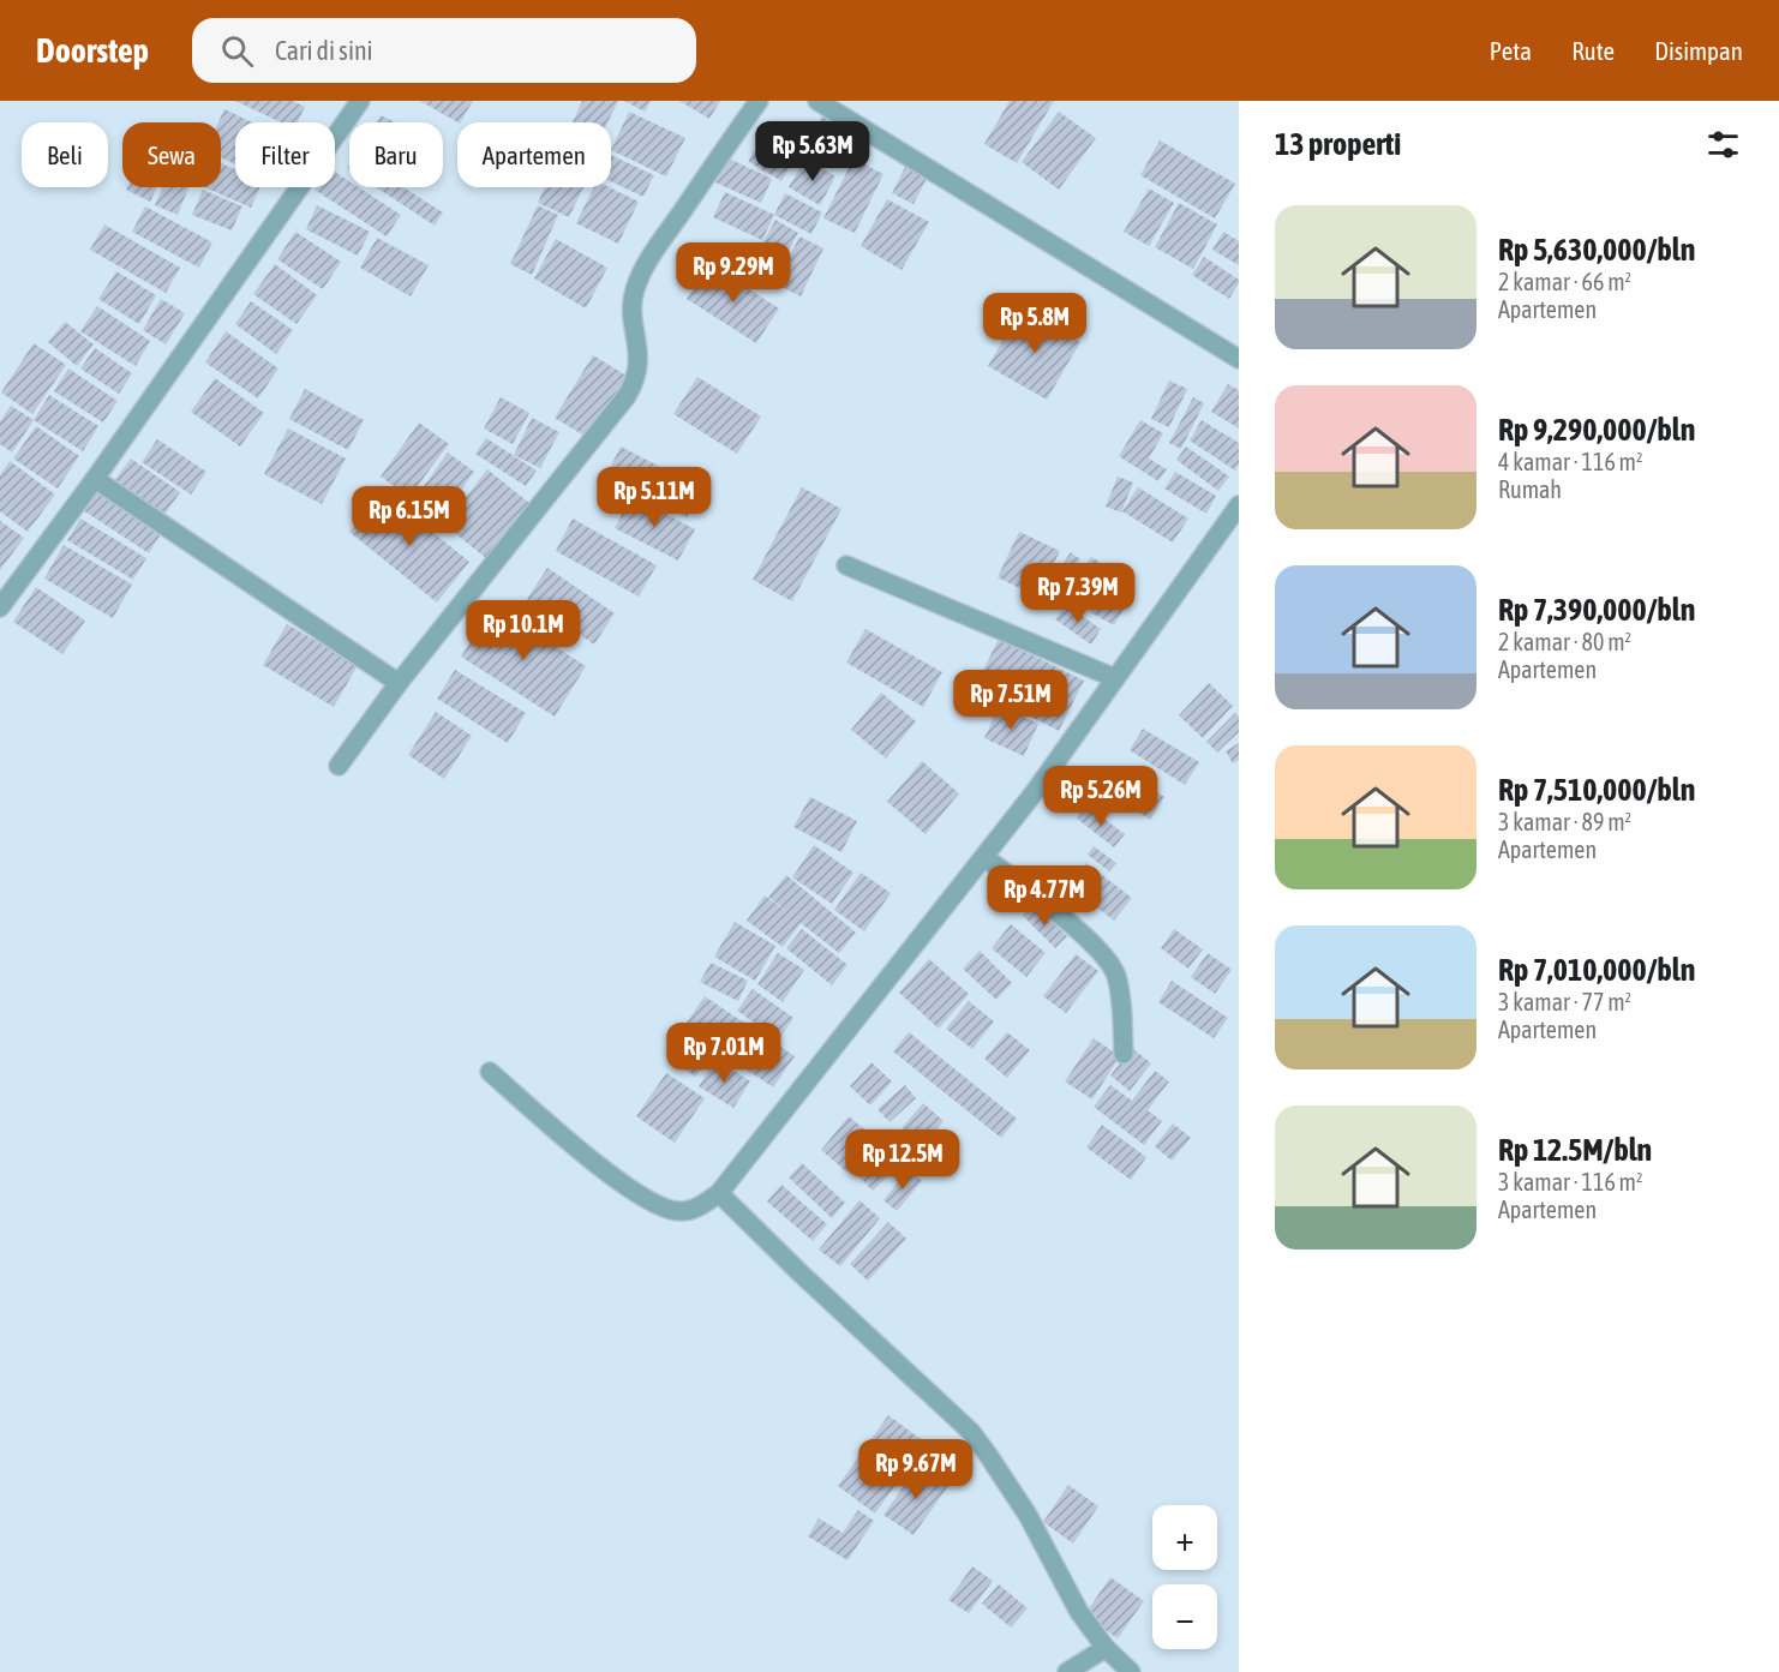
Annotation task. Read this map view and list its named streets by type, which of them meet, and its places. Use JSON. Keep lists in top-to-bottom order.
{
  "page": {
    "header": "Doorstep",
    "search": "Cari di sini",
    "nav": ["Peta", "Rute", "Disimpan"],
    "heading": "13 properti",
    "price": [
      "Rp 5.63M",
      "Rp 9.29M",
      "Rp 5.8M",
      "Rp 5.11M",
      "Rp 6.15M",
      "Rp 7.39M",
      "Rp 10.1M",
      "Rp 7.51M",
      "Rp 5.26M",
      "Rp 4.77M",
      "Rp 7.01M",
      "Rp 12.5M",
      "Rp 9.67M"
    ],
    "chip": [
      "Beli",
      "Sewa",
      "Filter",
      "Baru",
      "Apartemen"
    ],
    "list": [
      {
        "name": "Rp 5,630,000/bln",
        "note": "2 kamar · 66 m² · Apartemen"
      },
      {
        "name": "Rp 9,290,000/bln",
        "note": "4 kamar · 116 m² · Rumah"
      },
      {
        "name": "Rp 7,390,000/bln",
        "note": "2 kamar · 80 m² · Apartemen"
      },
      {
        "name": "Rp 7,510,000/bln",
        "note": "3 kamar · 89 m² · Apartemen"
      },
      {
        "name": "Rp 7,010,000/bln",
        "note": "3 kamar · 77 m² · Apartemen"
      },
      {
        "name": "Rp 12.5M/bln",
        "note": "3 kamar · 116 m² · Apartemen"
      }
    ],
    "map_buttons": ["+", "−"]
  }
}
